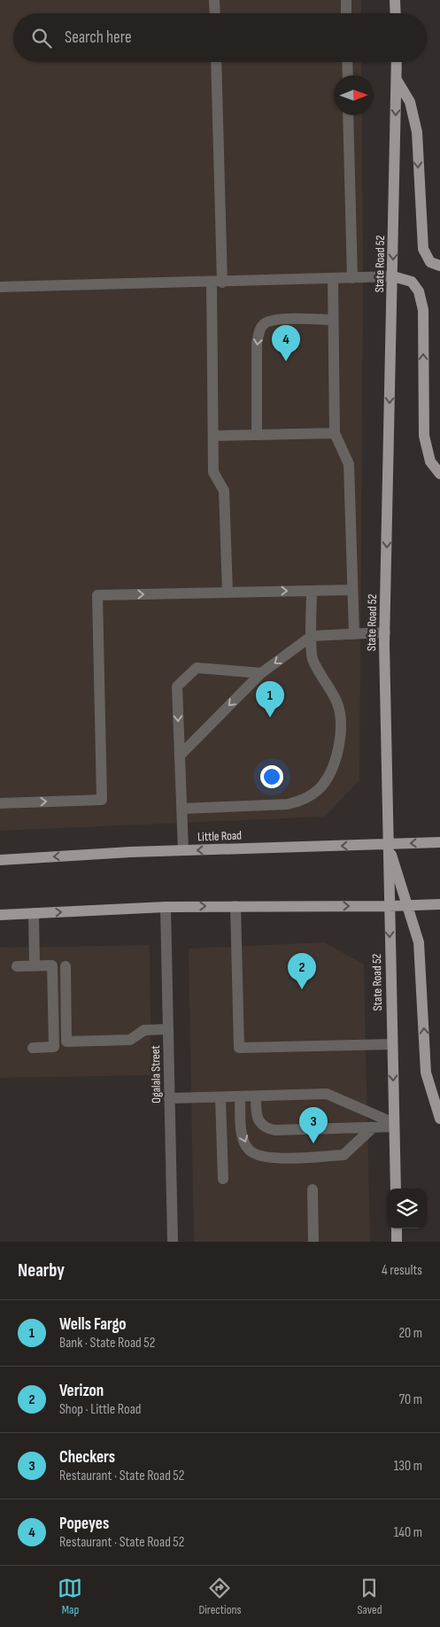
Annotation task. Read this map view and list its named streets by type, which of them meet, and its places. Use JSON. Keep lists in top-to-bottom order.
{
  "streets": {
    "main road": ["State Road 52", "Little Road"],
    "street": ["Ogalala Street"]
  },
  "crossings": [
    ["State Road 52", "Little Road"]
  ],
  "north": "right",
  "page": {
    "search": "Search here",
    "pins": [
      "4",
      "1",
      "2",
      "3"
    ],
    "heading": ["Nearby", "4 results"],
    "list": [
      {
        "mark": "1",
        "name": "Wells Fargo",
        "note": "Bank · State Road 52",
        "value": "20 m"
      },
      {
        "mark": "2",
        "name": "Verizon",
        "note": "Shop · Little Road",
        "value": "70 m"
      },
      {
        "mark": "3",
        "name": "Checkers",
        "note": "Restaurant · State Road 52",
        "value": "130 m"
      },
      {
        "mark": "4",
        "name": "Popeyes",
        "note": "Restaurant · State Road 52",
        "value": "140 m"
      }
    ],
    "nav": ["Map", "Directions", "Saved"]
  }
}
